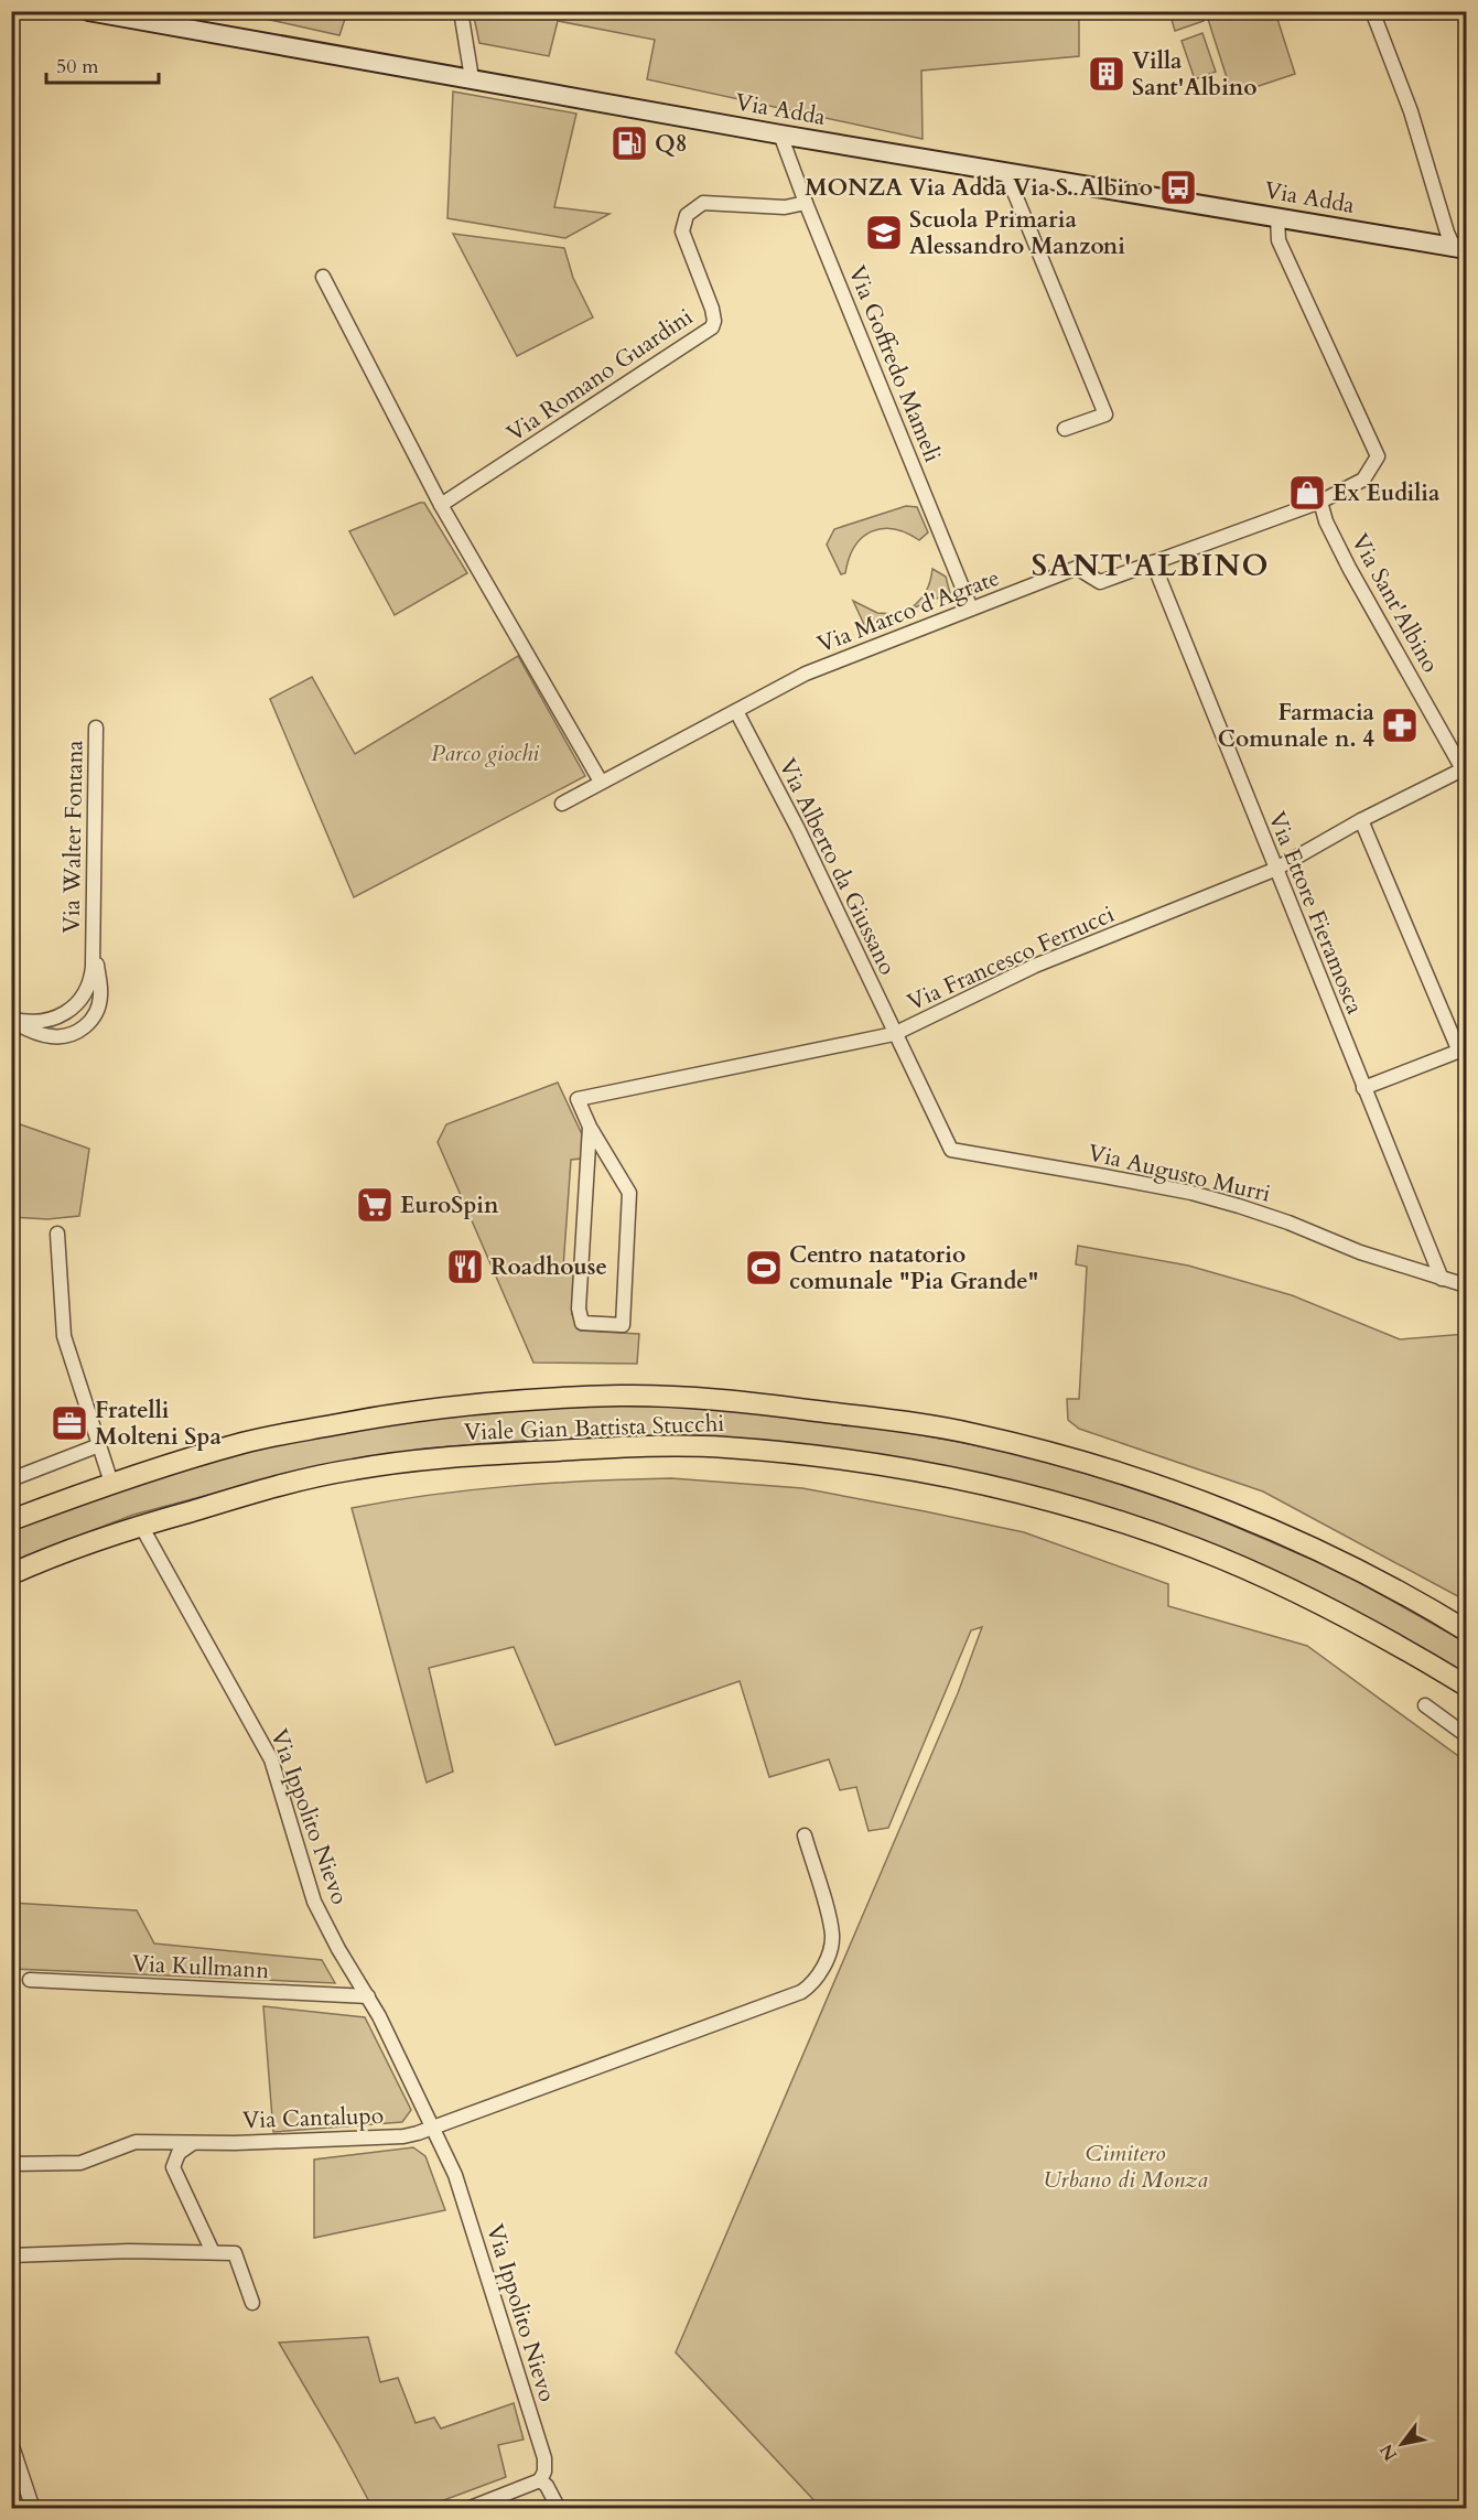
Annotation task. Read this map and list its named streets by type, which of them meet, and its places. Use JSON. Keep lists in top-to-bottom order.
{
  "streets": {
    "main road": ["Via Adda", "Viale Gian Battista Stucchi"],
    "street": [
      "Via Goffredo Mameli",
      "Via Romano Guardini",
      "Via Sant'Albino",
      "Via Marco d'Agrate",
      "Via Walter Fontana",
      "Via Alberto da Giussano",
      "Via Ettore Fieramosca",
      "Via Francesco Ferrucci",
      "Via Augusto Murri",
      "Via Ippolito Nievo",
      "Via Kullmann",
      "Via Cantalupo"
    ]
  },
  "crossings": [
    ["Via Adda", "Via Goffredo Mameli"],
    ["Via Goffredo Mameli", "Via Romano Guardini"],
    ["Via Goffredo Mameli", "Via Marco d'Agrate"],
    ["Via Sant'Albino", "Via Marco d'Agrate"],
    ["Via Sant'Albino", "Via Francesco Ferrucci"],
    ["Via Marco d'Agrate", "Via Alberto da Giussano"],
    ["Via Marco d'Agrate", "Via Ettore Fieramosca"],
    ["Via Alberto da Giussano", "Via Francesco Ferrucci"],
    ["Via Alberto da Giussano", "Via Augusto Murri"],
    ["Via Ettore Fieramosca", "Via Francesco Ferrucci"],
    ["Via Ettore Fieramosca", "Via Augusto Murri"],
    ["Viale Gian Battista Stucchi", "Via Ippolito Nievo"],
    ["Via Ippolito Nievo", "Via Kullmann"],
    ["Via Ippolito Nievo", "Via Cantalupo"]
  ],
  "districts": ["SANT'ALBINO"],
  "parks": ["Parco giochi", "Cimitero Urbano di Monza"],
  "places": {
    "building": ["Villa Sant'Albino"],
    "fuel station": ["Q8"],
    "bus stop": ["MONZA Via Adda Via S. Albino"],
    "school or university": ["Scuola Primaria Alessandro Manzoni"],
    "shop": ["Ex Eudilia"],
    "pharmacy": ["Farmacia Comunale n. 4"],
    "supermarket": ["EuroSpin"],
    "restaurant": ["Roadhouse"],
    "sports": ["Centro natatorio comunale \"Pia Grande\""],
    "office": ["Fratelli Molteni Spa"]
  },
  "scale_bar": "50 m",
  "north": "bottom left"
}
